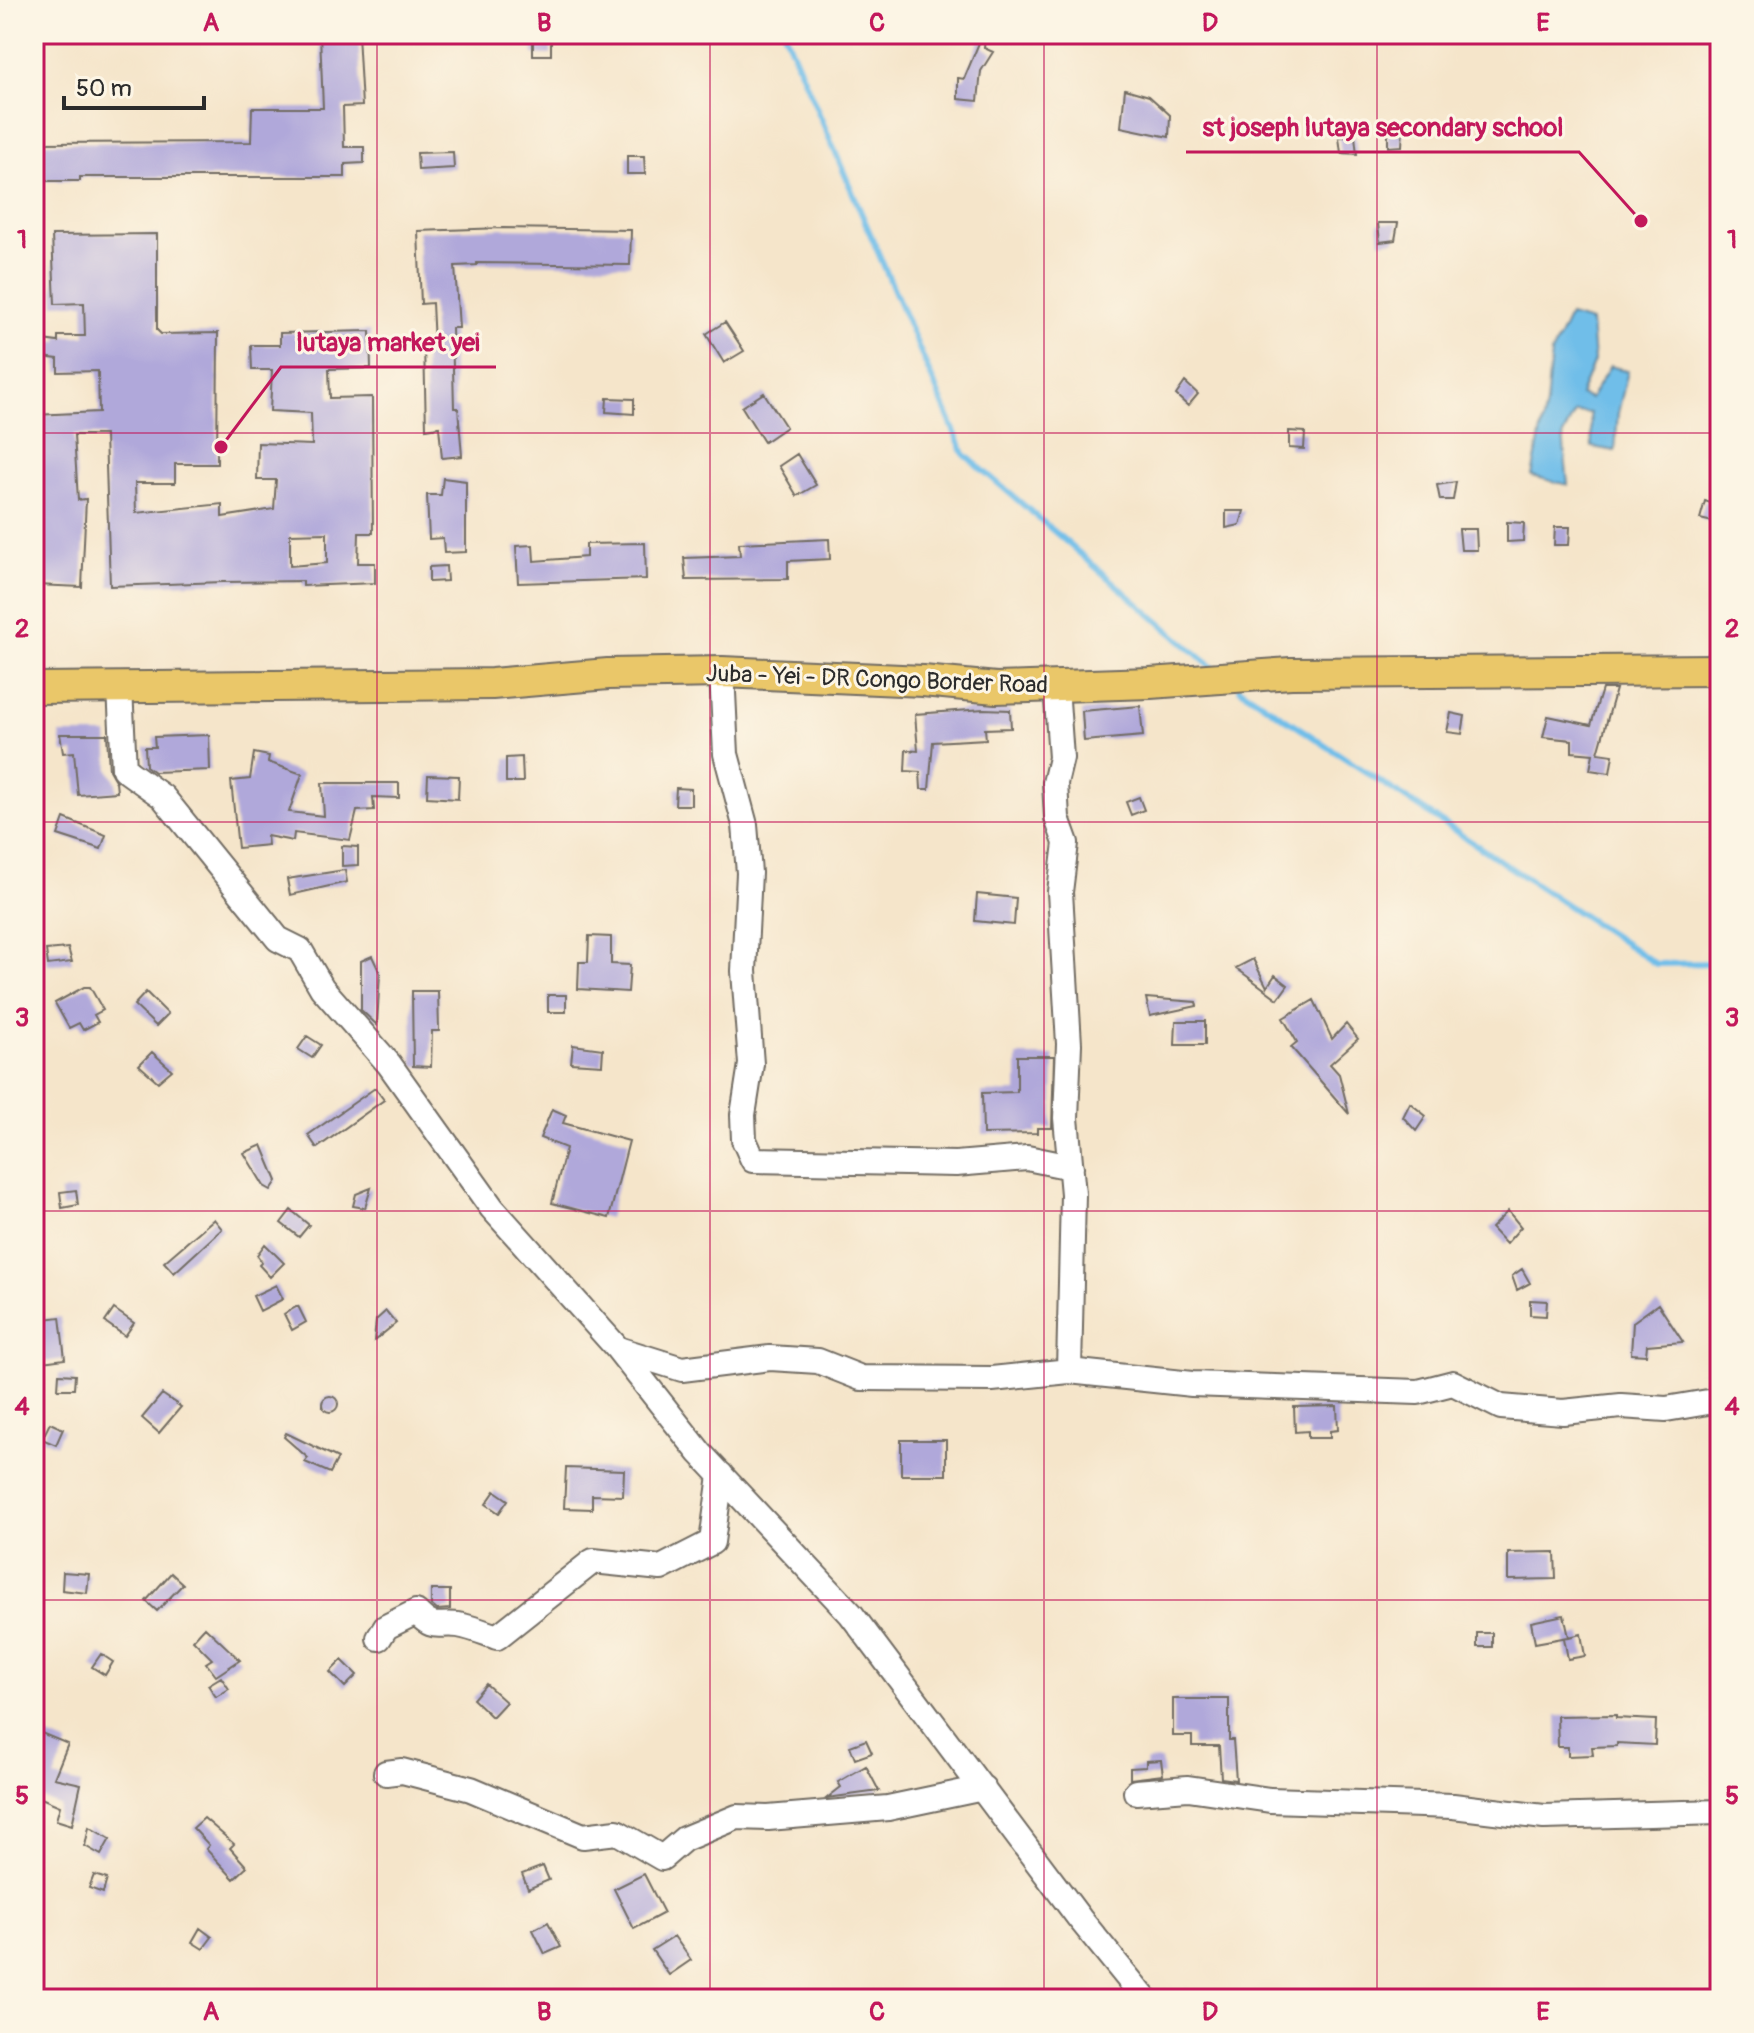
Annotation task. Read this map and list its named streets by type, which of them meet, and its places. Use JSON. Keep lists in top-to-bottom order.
{
  "streets": {
    "main road": ["Juba - Yei - DR Congo Border Road"]
  },
  "places": ["st joseph lutaya secondary school", "lutaya market yei"],
  "scale_bar": "50 m",
  "grid": {
    "columns": [
      "A",
      "B",
      "C",
      "D",
      "E"
    ],
    "rows": [
      "1",
      "2",
      "3",
      "4",
      "5"
    ]
  }
}
